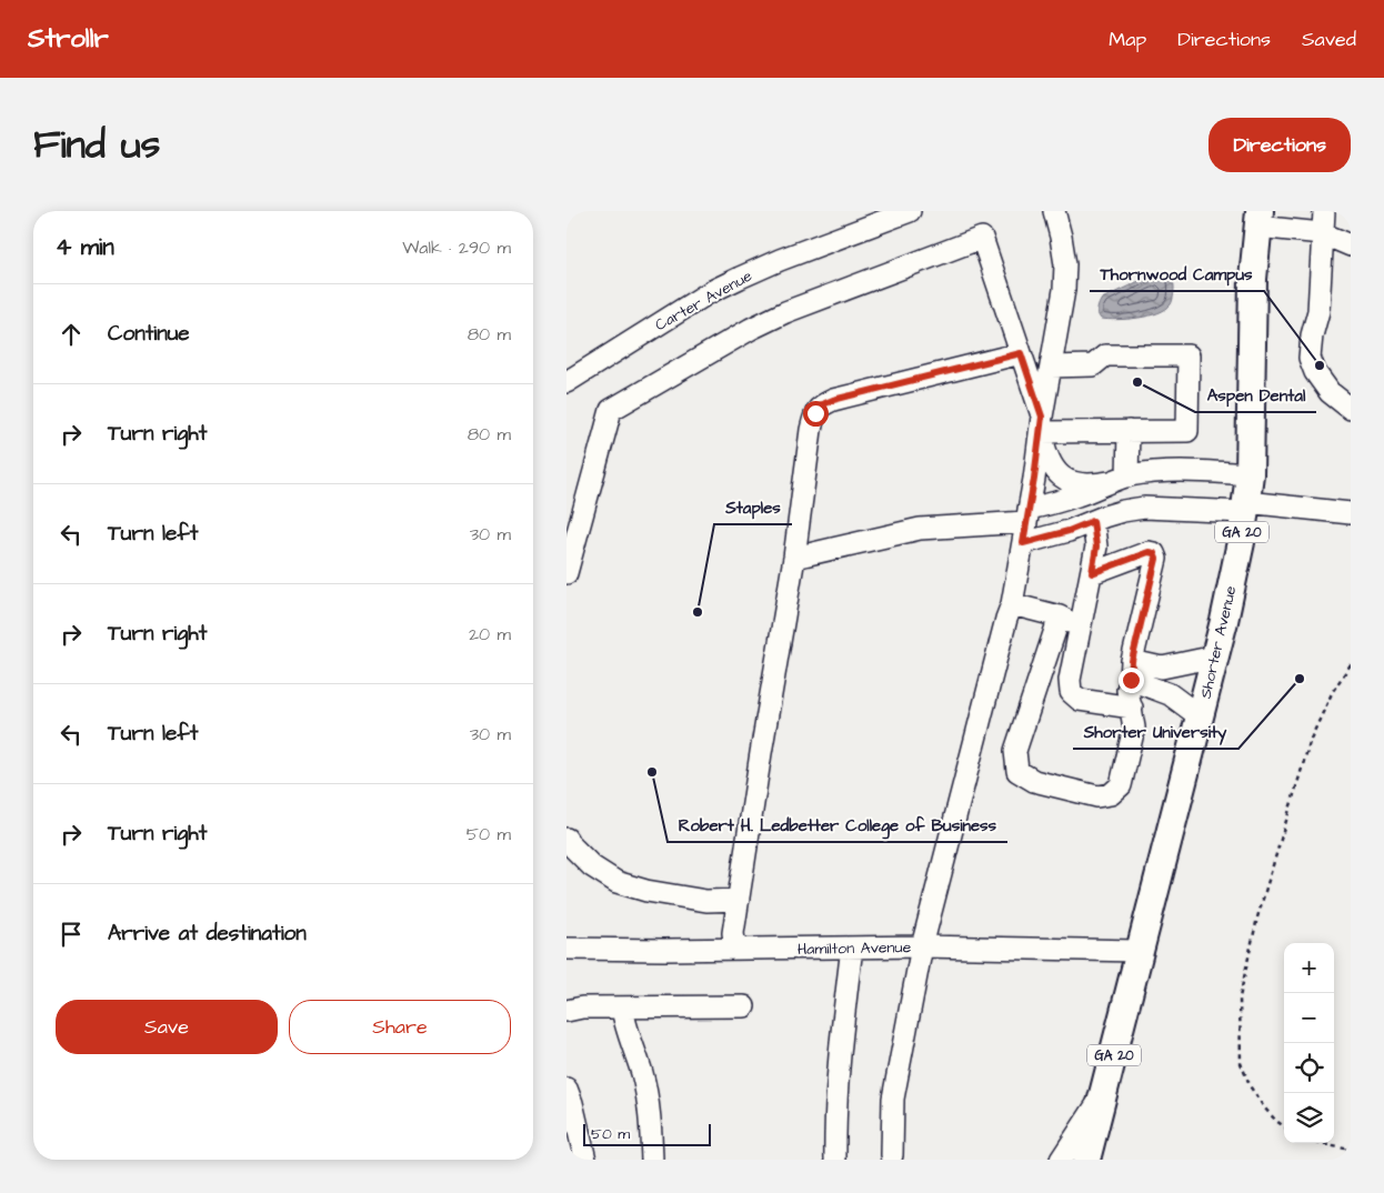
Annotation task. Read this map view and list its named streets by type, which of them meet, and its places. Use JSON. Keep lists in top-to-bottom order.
{
  "streets": {
    "main road": ["GA 20", "Shorter Avenue"],
    "street": ["Carter Avenue", "Hamilton Avenue"]
  },
  "crossings": [
    ["Shorter Avenue", "Hamilton Avenue"]
  ],
  "places": [
    "Thornwood Campus",
    "Aspen Dental",
    "Staples",
    "Shorter University",
    "Robert H. Ledbetter College of Business"
  ],
  "scale_bar": "50 m",
  "page": {
    "header": "Strollr",
    "nav": ["Map", "Directions", "Saved"],
    "title": "Find us",
    "buttons": [
      "Directions",
      ["Save", "Share"]
    ],
    "heading": ["4 min", "Walk · 290 m"],
    "list": [
      ["Continue", "80 m"],
      ["Turn right", "80 m"],
      ["Turn left", "30 m"],
      ["Turn right", "20 m"],
      ["Turn left", "30 m"],
      ["Turn right", "50 m"],
      "Arrive at destination"
    ],
    "map_buttons": ["+", "−"],
    "scale": "50 m"
  }
}
